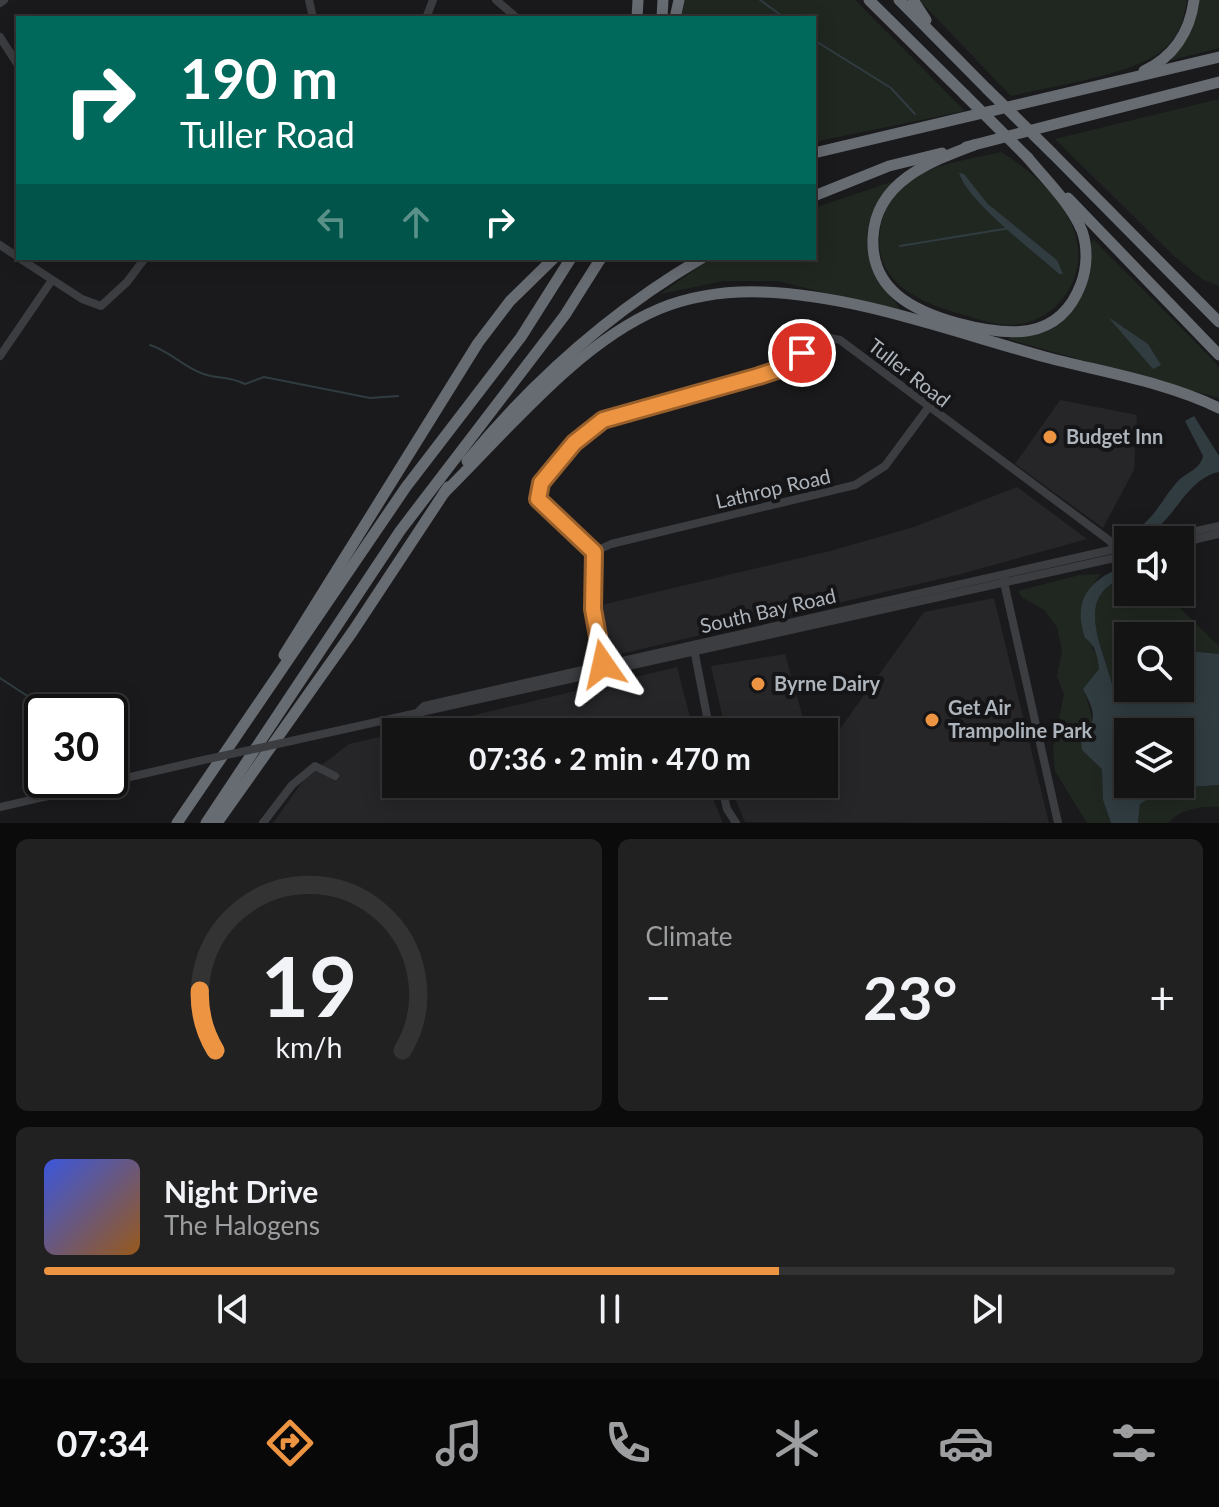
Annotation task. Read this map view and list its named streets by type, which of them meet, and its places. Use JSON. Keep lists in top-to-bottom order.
{
  "streets": {
    "street": ["Tuller Road", "Lathrop Road", "South Bay Road"]
  },
  "crossings": [
    ["Tuller Road", "Lathrop Road"]
  ],
  "places": ["Budget Inn", "Byrne Dairy", "Get Air Trampoline Park"],
  "page": {
    "turn": ["190 m", "Tuller Road"],
    "limit": "30",
    "trip": "07:36 · 2 min · 470 m",
    "tile": "Climate",
    "heat": ["−", "23°", "+"],
    "song": ["Night Drive", "The Halogens"],
    "tabs": "07:34",
    "gauge": ["19", "km/h"]
  }
}
